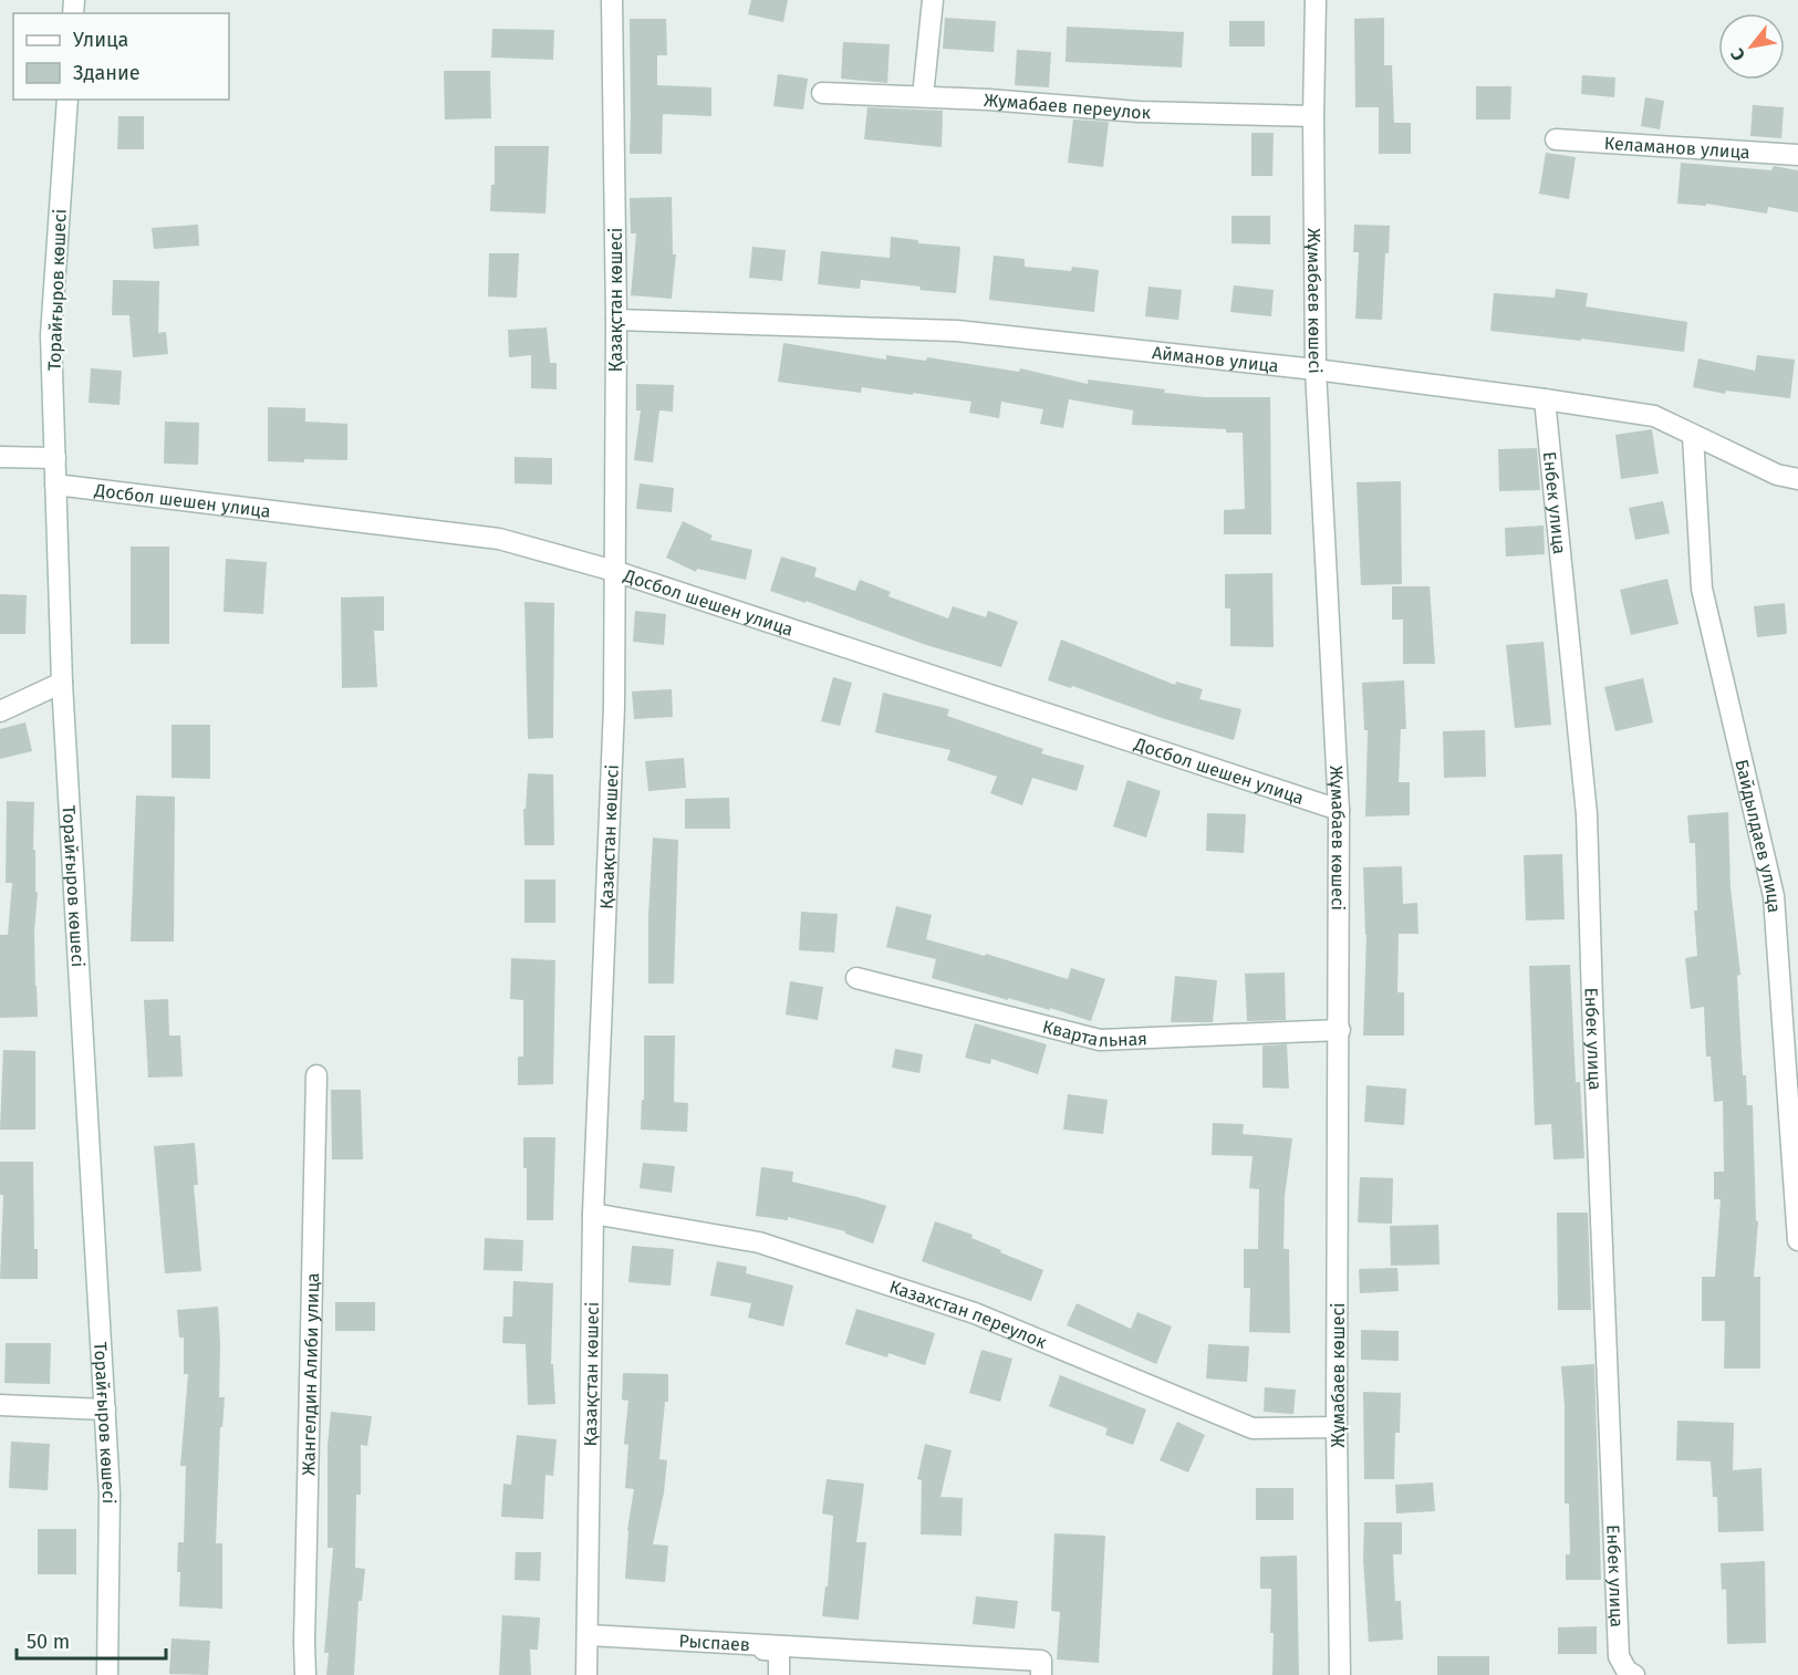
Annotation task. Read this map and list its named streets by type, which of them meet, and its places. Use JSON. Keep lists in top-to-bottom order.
{
  "streets": {
    "street": [
      "Жумабаев переулок",
      "Келаманов улица",
      "Торайғыров көшесі",
      "Қазақстан көшесі",
      "Жұмабаев көшесі",
      "Айманов улица",
      "Досбол шешен улица",
      "Енбек улица",
      "Байдылдаев улица",
      "Квартальная",
      "Казахстан переулок",
      "Жангелдин Алиби улица",
      "Рыспаев"
    ]
  },
  "crossings": [
    ["Жумабаев переулок", "Жұмабаев көшесі"],
    ["Торайғыров көшесі", "Досбол шешен улица"],
    ["Қазақстан көшесі", "Айманов улица"],
    ["Қазақстан көшесі", "Досбол шешен улица"],
    ["Қазақстан көшесі", "Казахстан переулок"],
    ["Қазақстан көшесі", "Рыспаев"],
    ["Жұмабаев көшесі", "Айманов улица"],
    ["Жұмабаев көшесі", "Досбол шешен улица"],
    ["Жұмабаев көшесі", "Квартальная"],
    ["Жұмабаев көшесі", "Казахстан переулок"],
    ["Айманов улица", "Енбек улица"],
    ["Айманов улица", "Байдылдаев улица"]
  ],
  "legend": ["Улица", "Здание"],
  "scale_bar": "50 m",
  "north": "bottom left"
}
